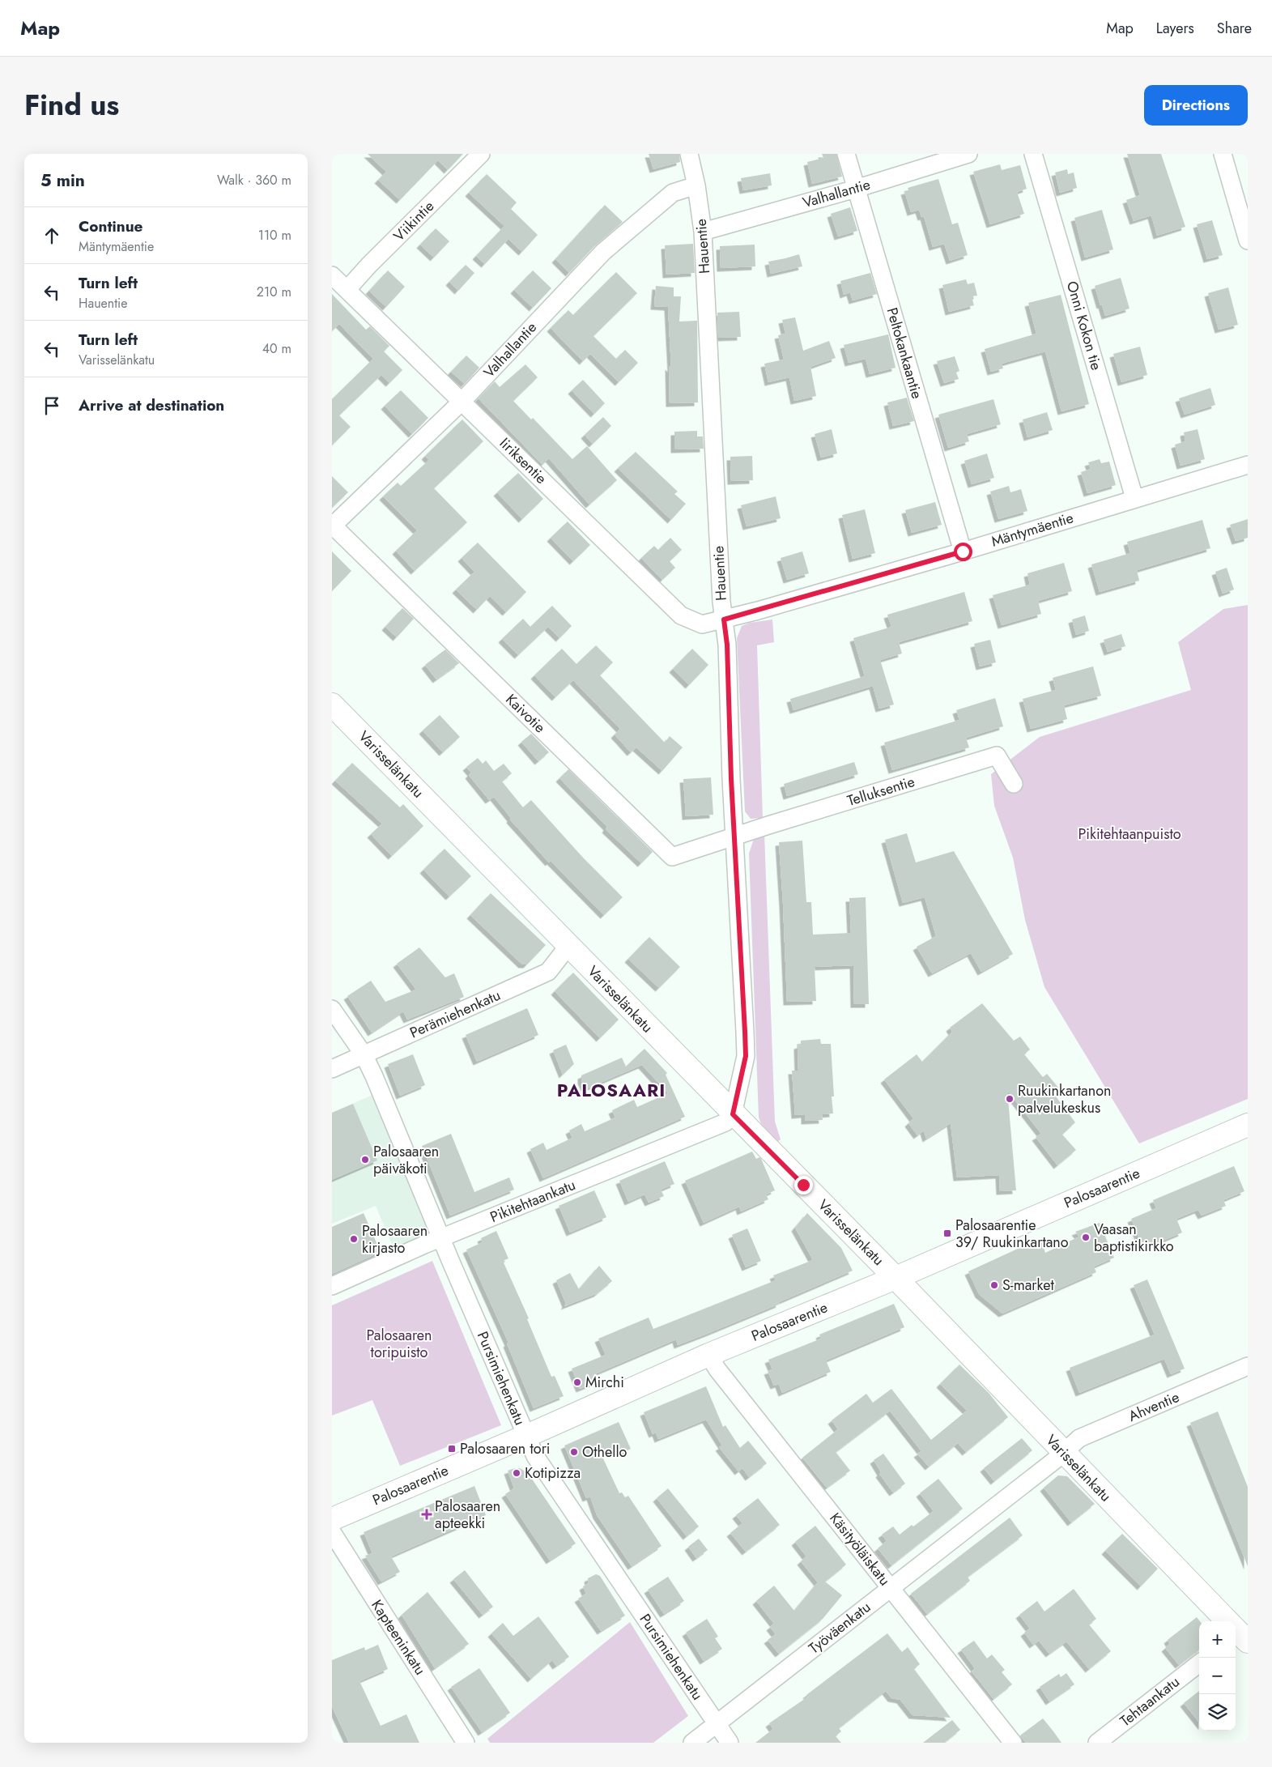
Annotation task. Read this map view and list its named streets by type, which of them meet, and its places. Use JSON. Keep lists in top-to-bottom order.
{
  "streets": {
    "street": [
      "Valhallantie",
      "Viikintie",
      "Hauentie",
      "Onni Kokon tie",
      "Peltokankaantie",
      "Iiriksentie",
      "Mäntymäentie",
      "Kaivotie",
      "Varisselänkatu",
      "Telluksentie",
      "Perämiehenkatu",
      "Palosaarentie",
      "Pikitehtaankatu",
      "Pursimiehenkatu",
      "Ahventie",
      "Käsityöläiskatu",
      "Työväenkatu",
      "Kapteeninkatu",
      "Tehtaankatu"
    ]
  },
  "crossings": [
    ["Valhallantie", "Hauentie"],
    ["Valhallantie", "Peltokankaantie"],
    ["Valhallantie", "Iiriksentie"],
    ["Valhallantie", "Kaivotie"],
    ["Viikintie", "Iiriksentie"],
    ["Hauentie", "Iiriksentie"],
    ["Hauentie", "Mäntymäentie"],
    ["Hauentie", "Kaivotie"],
    ["Hauentie", "Varisselänkatu"],
    ["Hauentie", "Telluksentie"],
    ["Hauentie", "Pikitehtaankatu"],
    ["Onni Kokon tie", "Mäntymäentie"],
    ["Peltokankaantie", "Mäntymäentie"],
    ["Iiriksentie", "Mäntymäentie"],
    ["Kaivotie", "Telluksentie"],
    ["Varisselänkatu", "Perämiehenkatu"],
    ["Varisselänkatu", "Palosaarentie"],
    ["Varisselänkatu", "Pikitehtaankatu"],
    ["Varisselänkatu", "Ahventie"],
    ["Varisselänkatu", "Työväenkatu"],
    ["Perämiehenkatu", "Pursimiehenkatu"],
    ["Palosaarentie", "Pursimiehenkatu"],
    ["Palosaarentie", "Käsityöläiskatu"],
    ["Pikitehtaankatu", "Pursimiehenkatu"],
    ["Pursimiehenkatu", "Työväenkatu"],
    ["Ahventie", "Työväenkatu"],
    ["Käsityöläiskatu", "Työväenkatu"]
  ],
  "districts": ["PALOSAARI"],
  "parks": ["Pikitehtaanpuisto", "Palosaaren toripuisto"],
  "places": {
    "other": [
      "Ruukinkartanon palvelukeskus",
      "Palosaaren päiväkoti",
      "Vaasan baptistikirkko",
      "Palosaaren kirjasto",
      "S-market",
      "Mirchi",
      "Othello",
      "Kotipizza"
    ],
    "transit": ["Palosaarentie 39/ Ruukinkartano", "Palosaaren tori"],
    "health": ["Palosaaren apteekki"]
  },
  "page": {
    "header": "Map",
    "nav": ["Map", "Layers", "Share"],
    "title": "Find us",
    "buttons": "Directions",
    "heading": ["5 min", "Walk · 360 m"],
    "list": [
      ["Continue", "Mäntymäentie", "110 m"],
      ["Turn left", "Hauentie", "210 m"],
      ["Turn left", "Varisselänkatu", "40 m"],
      "Arrive at destination"
    ],
    "map_buttons": ["+", "−"]
  }
}
